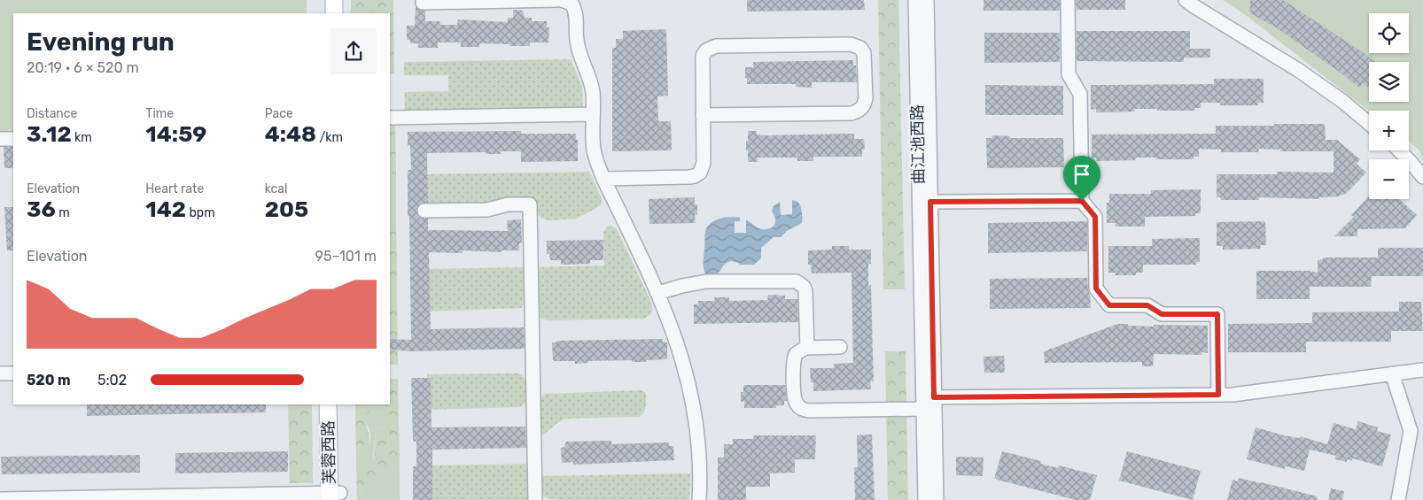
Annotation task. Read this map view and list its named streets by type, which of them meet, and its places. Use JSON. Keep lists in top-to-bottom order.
{
  "streets": {
    "main road": ["芙蓉西路"],
    "street": ["曲江池西路"]
  },
  "page": {
    "map_buttons": ["+", "−"],
    "heading": ["Evening run", "20:19 · 6 × 520 m"],
    "stats": [
      ["Distance", "3.12 km"],
      ["Time", "14:59"],
      ["Pace", "4:48 /km"],
      ["Elevation", "36 m"],
      ["Heart rate", "142 bpm"],
      ["kcal", "205"]
    ],
    "chart": ["Elevation", "95–101 m"],
    "list": [
      {
        "name": "520 m",
        "note": "5:02"
      }
    ]
  }
}
